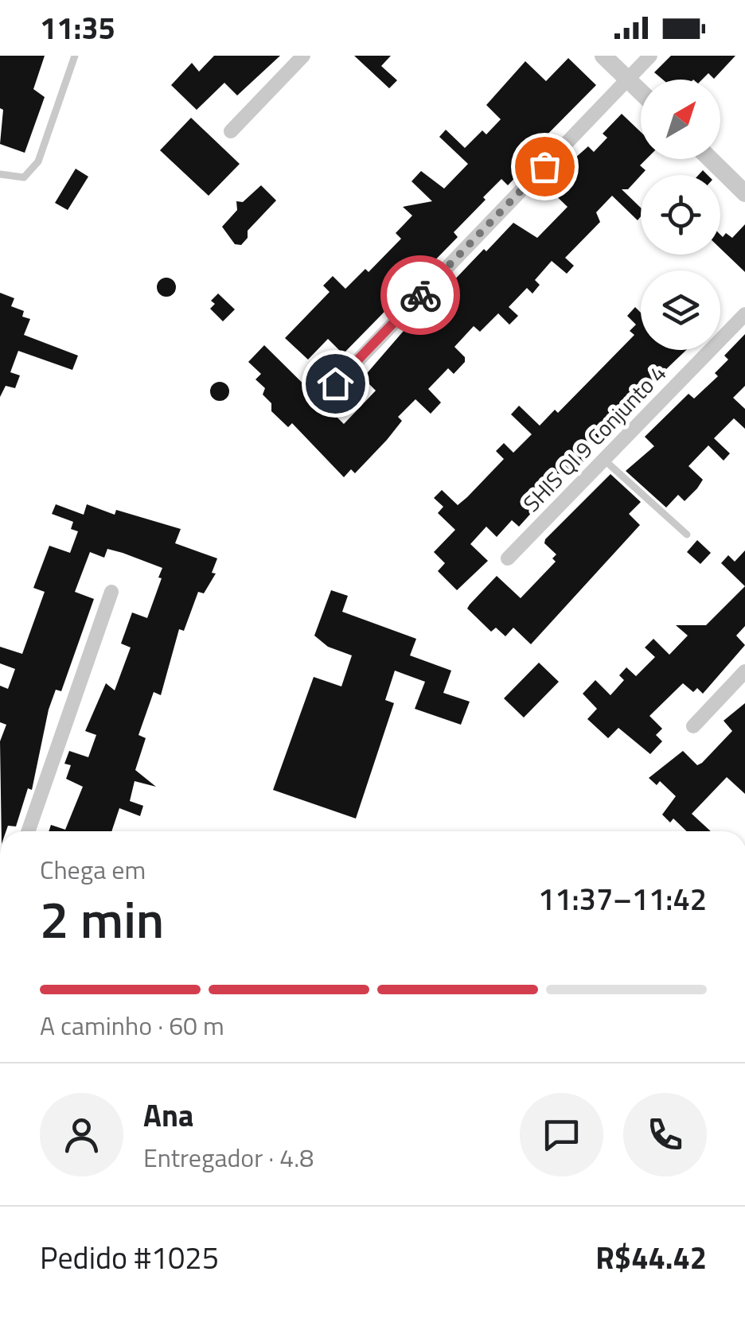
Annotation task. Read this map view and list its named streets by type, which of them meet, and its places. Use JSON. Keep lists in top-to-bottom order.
{
  "streets": {
    "street": ["SHIS QI 9 Conjunto 4"]
  },
  "north": "top right",
  "page": {
    "status": "11:35",
    "heading": ["2 min", "Chega em", "11:37–11:42"],
    "panel": [
      "Ana",
      "Entregador · 4.8",
      "Pedido #1025",
      "R$44.42"
    ],
    "bar": "A caminho · 60 m"
  }
}
